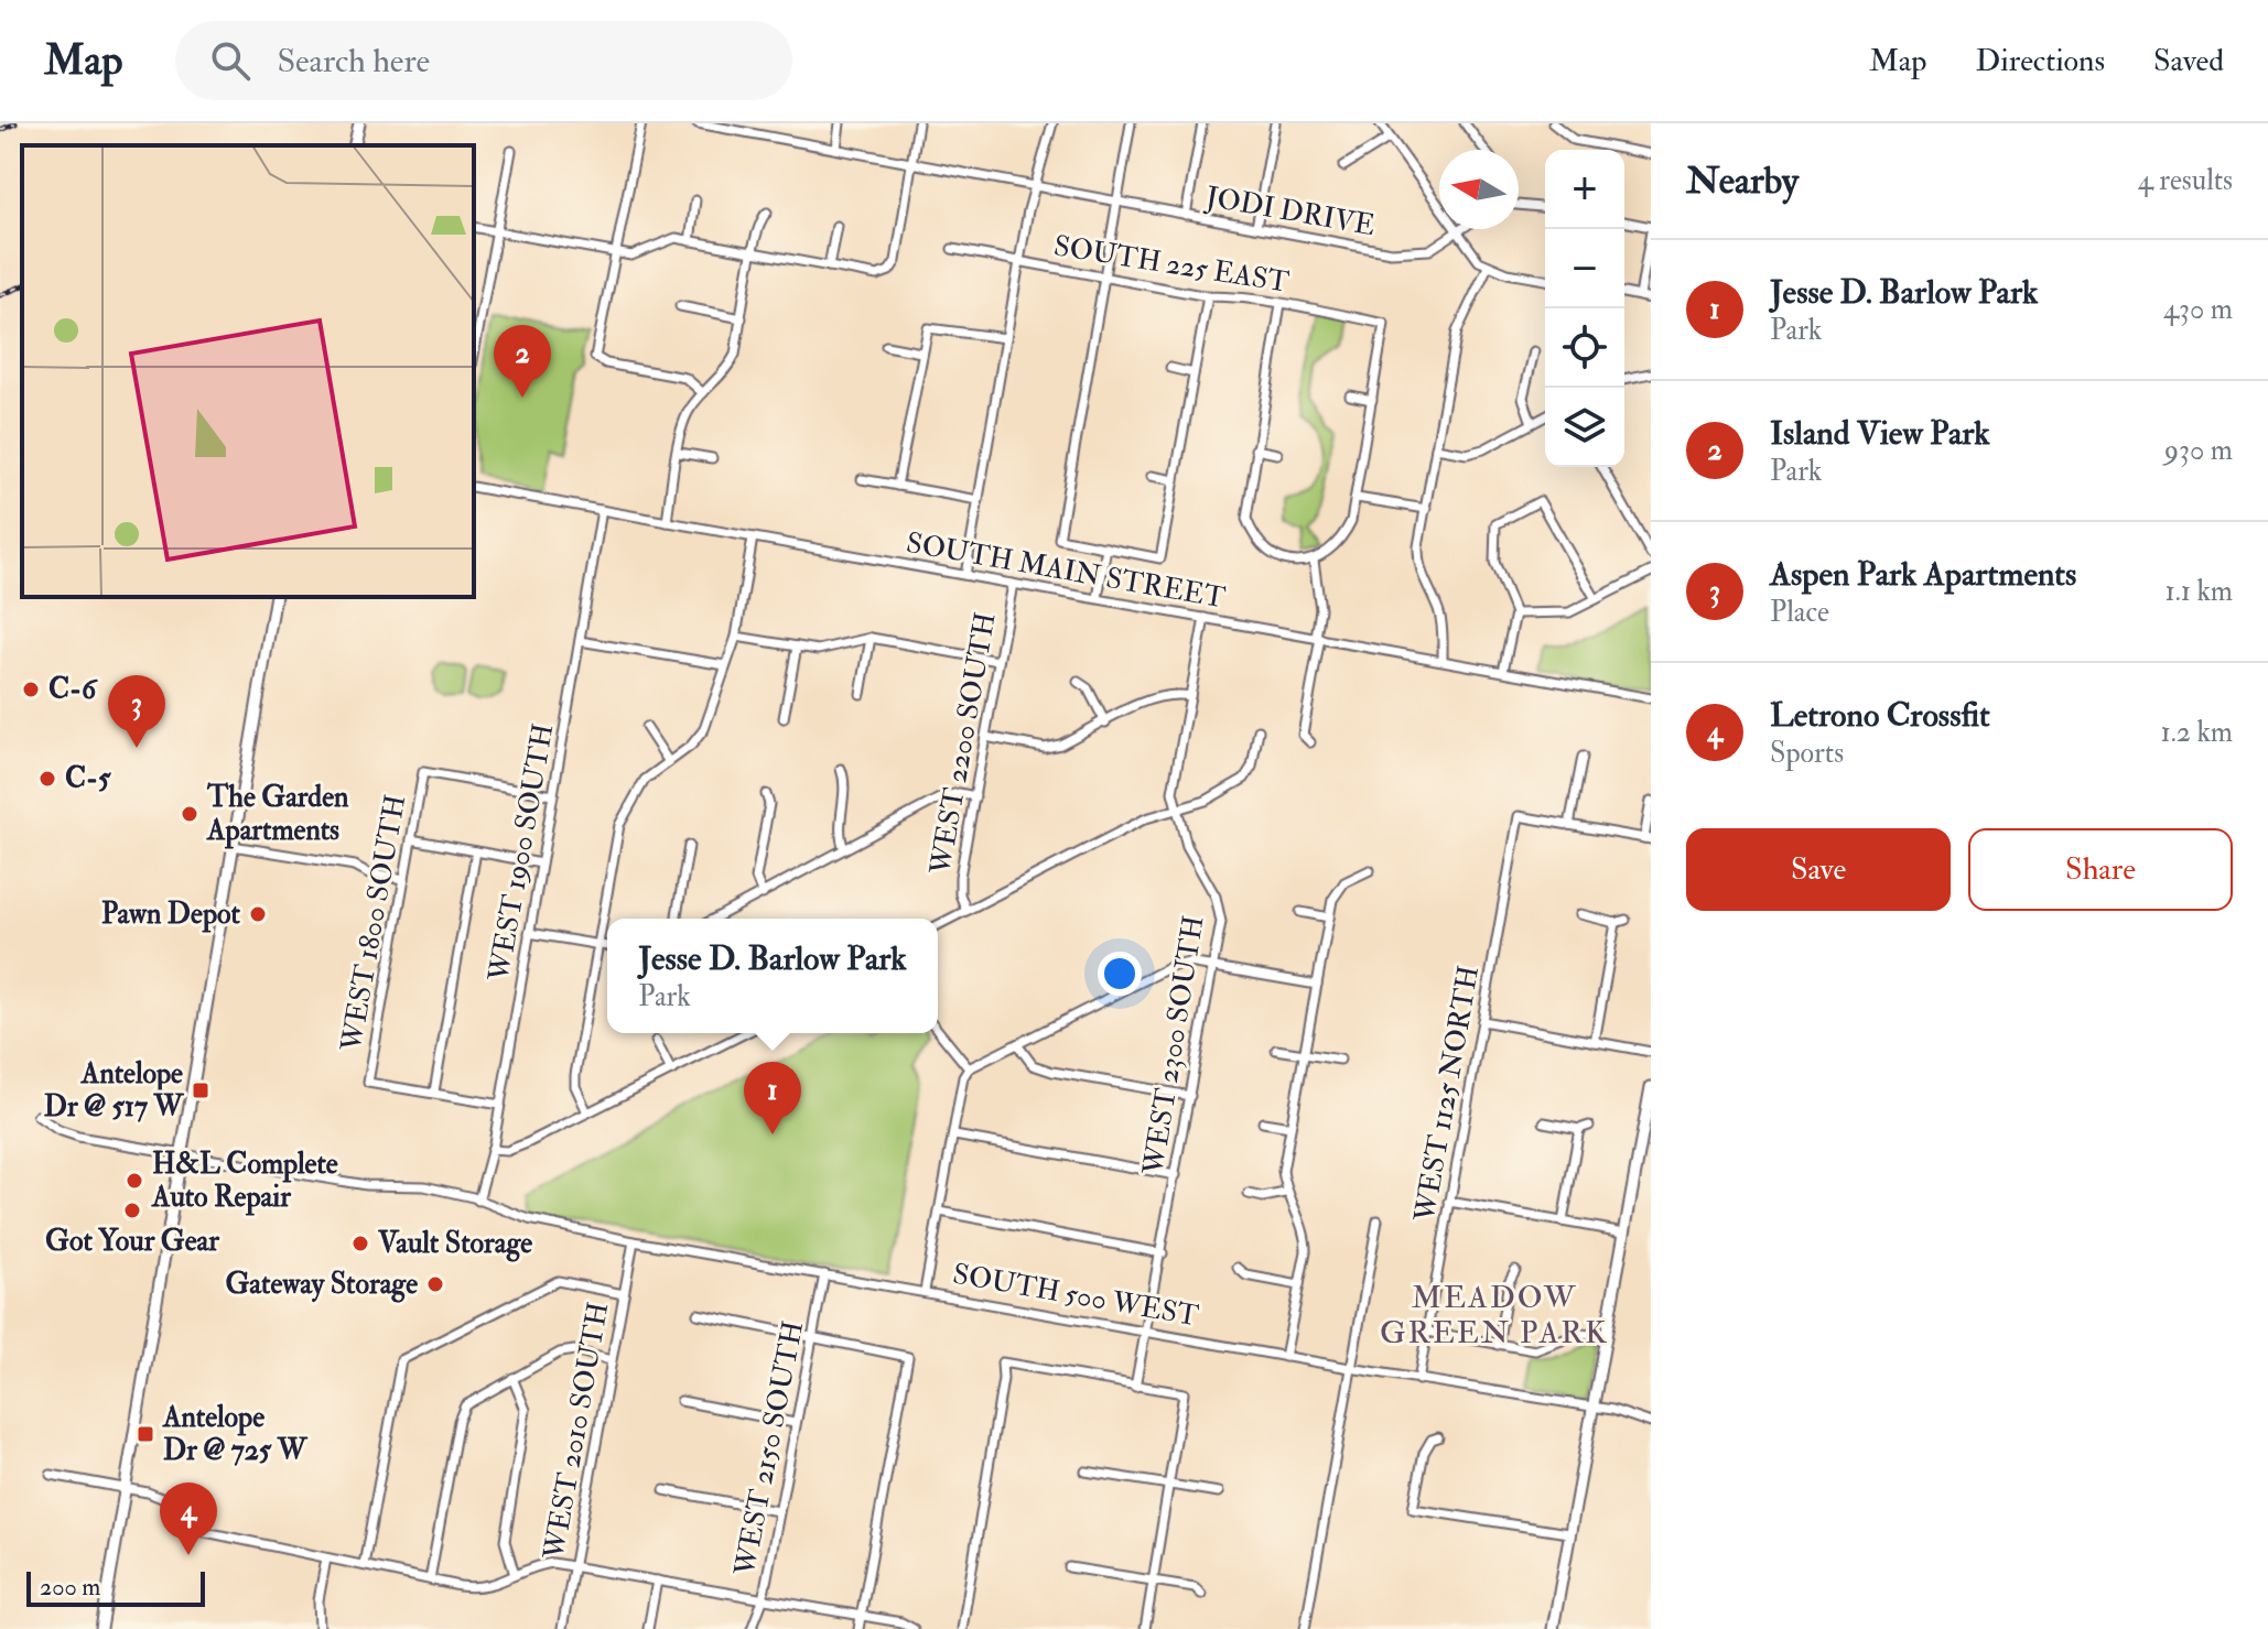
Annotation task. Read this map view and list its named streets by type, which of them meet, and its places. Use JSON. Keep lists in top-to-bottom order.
{
  "streets": {
    "street": [
      "JODI DRIVE",
      "SOUTH 225 EAST",
      "SOUTH MAIN STREET",
      "WEST 2200 SOUTH",
      "WEST 1900 SOUTH",
      "WEST 1800 SOUTH",
      "WEST 2300 SOUTH",
      "WEST 1125 NORTH",
      "SOUTH 500 WEST",
      "WEST 2010 SOUTH",
      "WEST 2150 SOUTH"
    ]
  },
  "crossings": [
    ["SOUTH MAIN STREET", "WEST 2200 SOUTH"],
    ["SOUTH MAIN STREET", "WEST 1900 SOUTH"],
    ["SOUTH MAIN STREET", "WEST 2300 SOUTH"],
    ["WEST 1900 SOUTH", "WEST 1800 SOUTH"],
    ["WEST 1900 SOUTH", "SOUTH 500 WEST"],
    ["WEST 2300 SOUTH", "SOUTH 500 WEST"],
    ["WEST 1125 NORTH", "SOUTH 500 WEST"],
    ["SOUTH 500 WEST", "WEST 2010 SOUTH"],
    ["SOUTH 500 WEST", "WEST 2150 SOUTH"]
  ],
  "districts": ["MEADOW GREEN PARK"],
  "places": {
    "other": [
      "C-6",
      "C-5",
      "The Garden Apartments",
      "Pawn Depot",
      "H&L Complete Auto Repair",
      "Got Your Gear",
      "Vault Storage",
      "Gateway Storage"
    ],
    "transit": ["Antelope Dr @ 517 W", "Antelope Dr @ 725 W"]
  },
  "scale_bar": "200 m",
  "north": "left",
  "page": {
    "header": "Map",
    "search": "Search here",
    "nav": ["Map", "Directions", "Saved"],
    "heading": ["Nearby", "4 results"],
    "map_buttons": ["+", "−"],
    "list": [
      {
        "mark": "1",
        "name": "Jesse D. Barlow Park",
        "note": "Park",
        "value": "430 m"
      },
      {
        "mark": "2",
        "name": "Island View Park",
        "note": "Park",
        "value": "930 m"
      },
      {
        "mark": "3",
        "name": "Aspen Park Apartments",
        "note": "Place",
        "value": "1.1 km"
      },
      {
        "mark": "4",
        "name": "Letrono Crossfit",
        "note": "Sports",
        "value": "1.2 km"
      }
    ],
    "pins": [
      "2",
      "3",
      "1",
      "4"
    ],
    "buttons": ["Save", "Share"],
    "popup": ["Jesse D. Barlow Park", "Park"],
    "scale": "200 m"
  }
}
